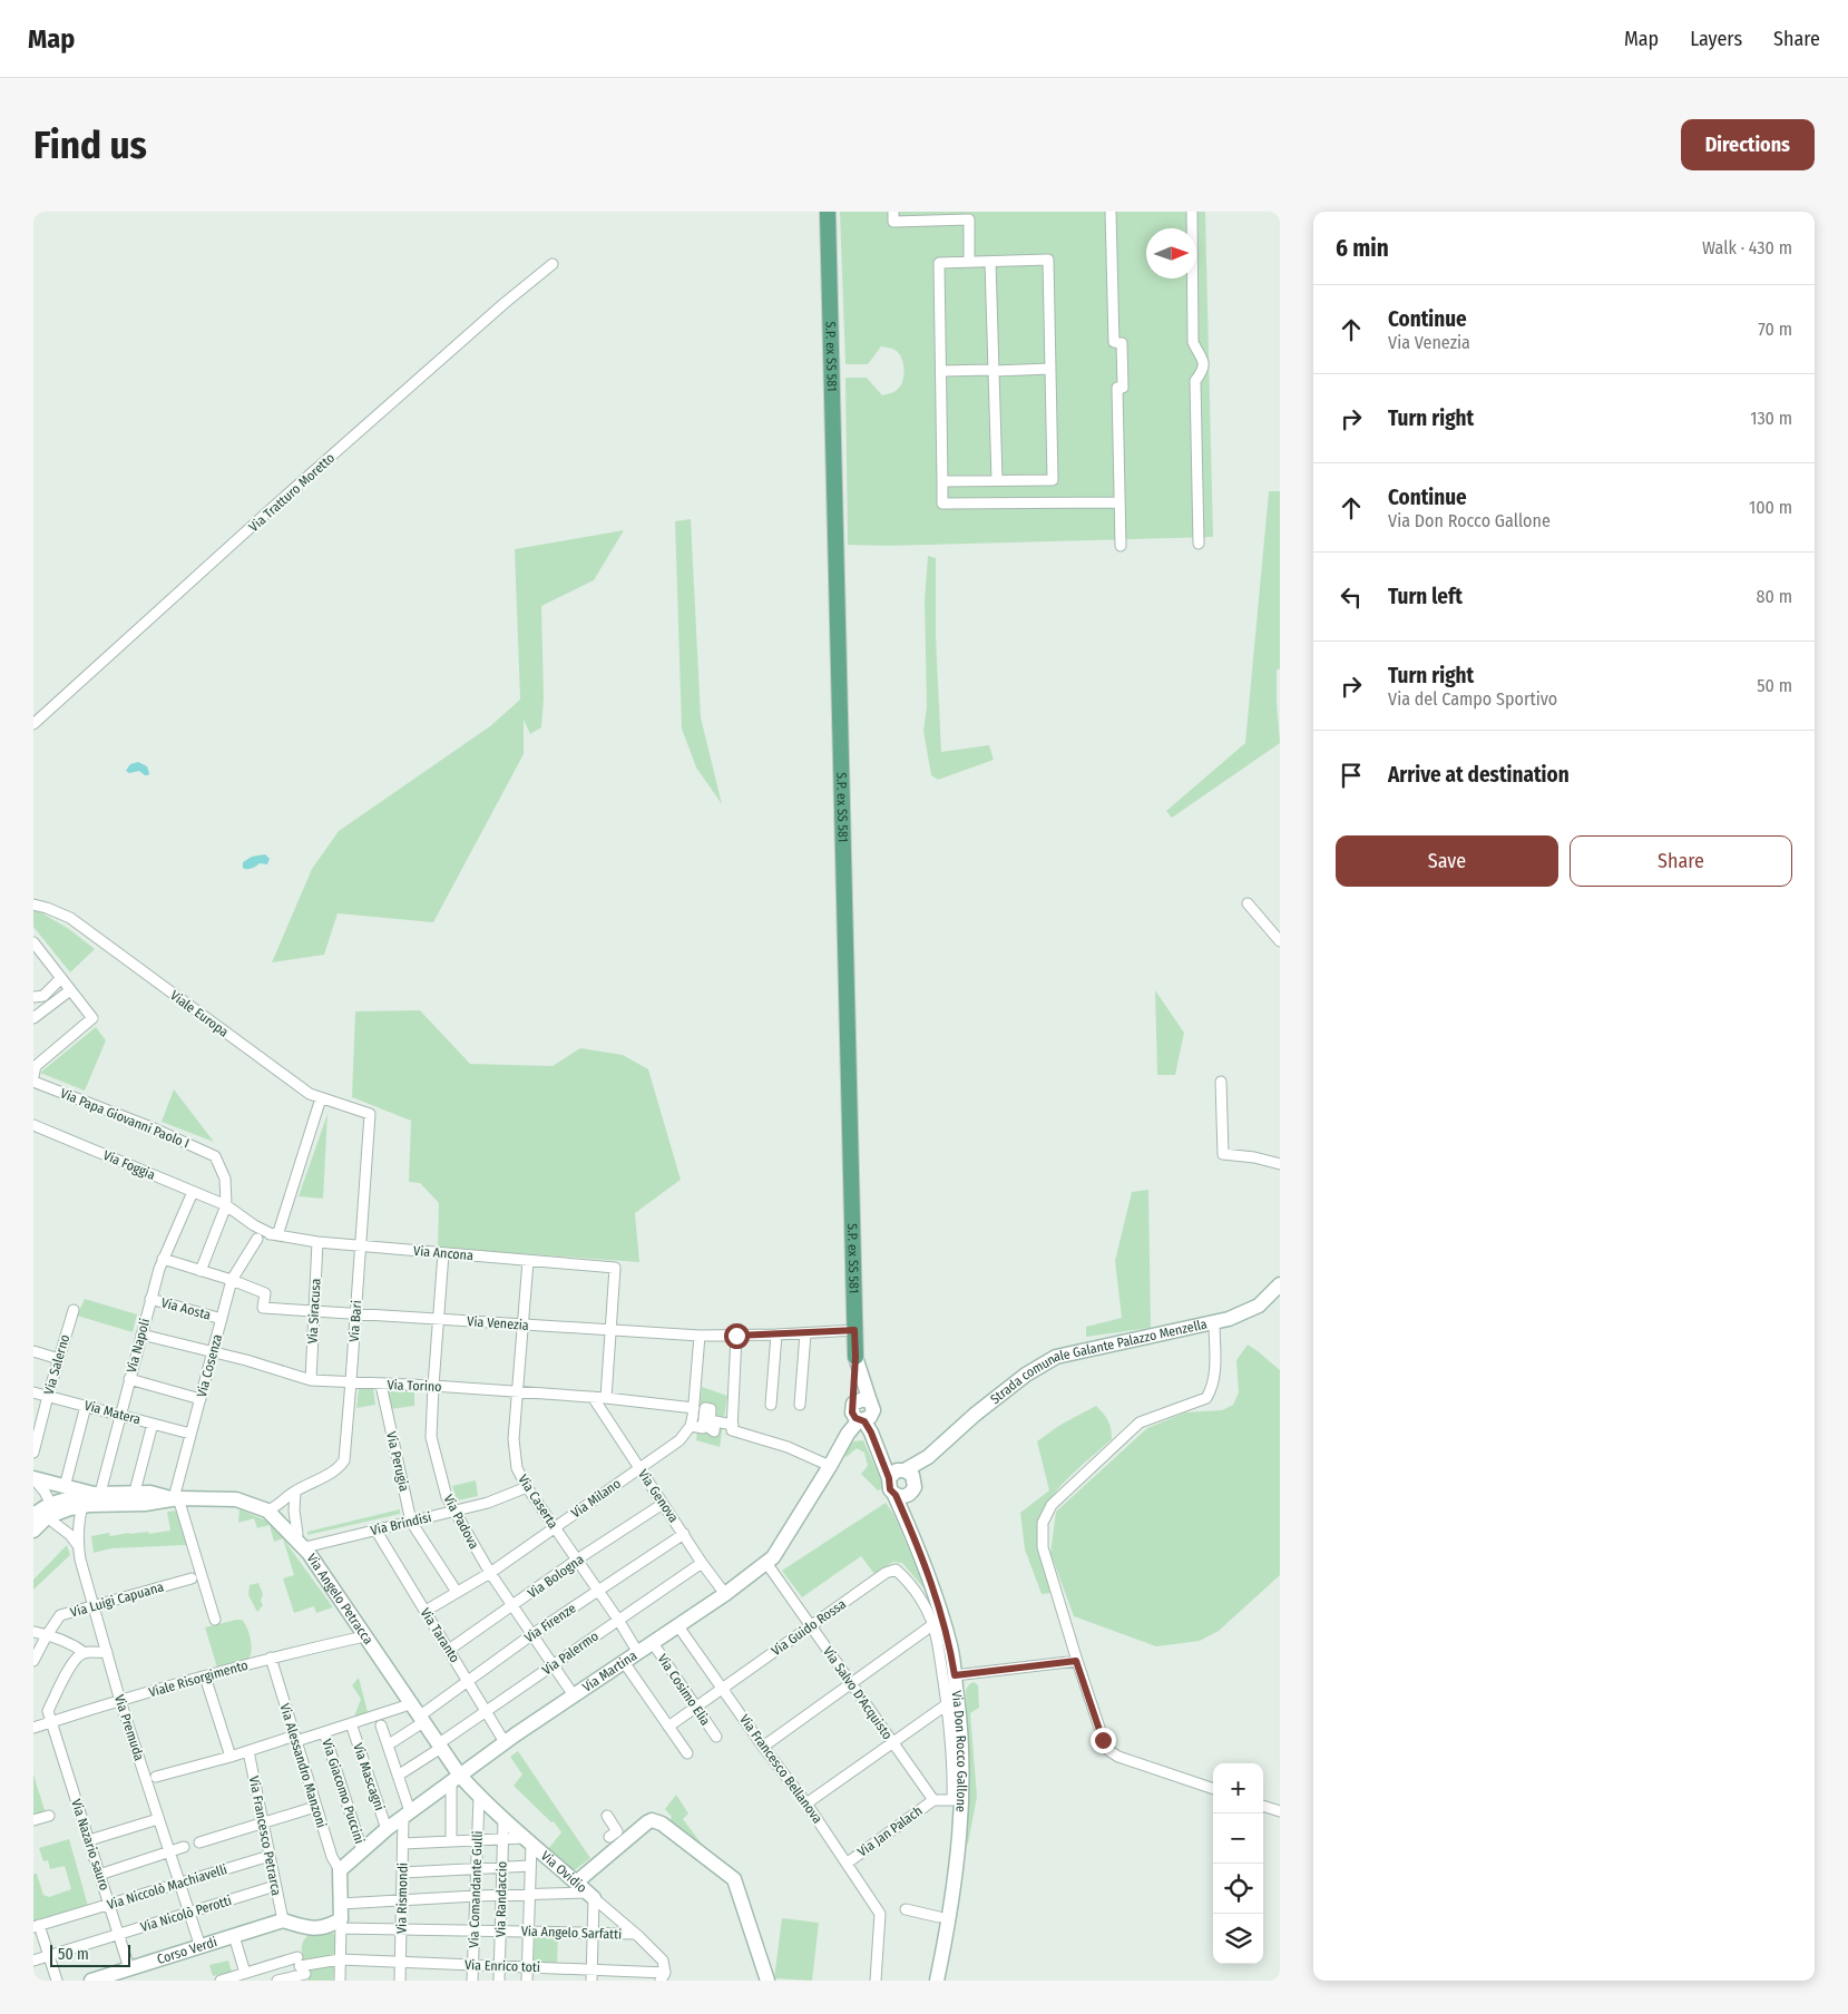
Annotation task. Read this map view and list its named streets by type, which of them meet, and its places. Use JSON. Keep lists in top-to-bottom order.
{
  "streets": {
    "main road": ["S.P. ex SS 581"],
    "street": [
      "Via Tratturo Moretto",
      "Viale Europa",
      "Via Papa Giovanni Paolo I",
      "Via Foggia",
      "Via Ancona",
      "Via Aosta",
      "Via Siracusa",
      "Via Bari",
      "Via Venezia",
      "Via Napoli",
      "Strada comunale Galante Palazzo Menzella",
      "Via Salerno",
      "Via Cosenza",
      "Via Torino",
      "Via Matera",
      "Via Perugia",
      "Via Genova",
      "Via Milano",
      "Via Caserta",
      "Via Padova",
      "Via Brindisi",
      "Via Bologna",
      "Via Luigi Capuana",
      "Via Angelo Petracca",
      "Via Firenze",
      "Via Guido Rossa",
      "Via Taranto",
      "Via Palermo",
      "Via Martina",
      "Viale Risorgimento",
      "Via Cosimo Elia",
      "Via Salvo D'Acquisto",
      "Via Premuda",
      "Via Don Rocco Gallone",
      "Via Alessandro Manzoni",
      "Via Francesco Bellanova",
      "Via Mascagni",
      "Via Giacomo Puccini",
      "Via Jan Palach",
      "Via Francesco Petrarca",
      "Via Nazario sauro",
      "Via Ovidio",
      "Via Niccolò Machiavelli",
      "Via Comandante Gulli",
      "Via Rismondi",
      "Via Randaccio",
      "Via Nicolò Perotti",
      "Via Angelo Sarfatti",
      "Corso Verdi",
      "Via Enrico toti"
    ]
  },
  "crossings": [
    ["S.P. ex SS 581", "Via Venezia"],
    ["Viale Europa", "Via Bari"],
    ["Via Papa Giovanni Paolo I", "Via Foggia"],
    ["Via Foggia", "Via Ancona"],
    ["Via Foggia", "Via Napoli"],
    ["Via Ancona", "Via Siracusa"],
    ["Via Ancona", "Via Bari"],
    ["Via Ancona", "Via Venezia"],
    ["Via Ancona", "Via Caserta"],
    ["Via Ancona", "Via Padova"],
    ["Via Aosta", "Via Napoli"],
    ["Via Aosta", "Via Cosenza"],
    ["Via Siracusa", "Via Venezia"],
    ["Via Siracusa", "Via Torino"],
    ["Via Bari", "Via Venezia"],
    ["Via Bari", "Via Torino"],
    ["Via Bari", "Via Angelo Petracca"],
    ["Via Venezia", "Via Napoli"],
    ["Via Venezia", "Via Cosenza"],
    ["Via Venezia", "Via Caserta"],
    ["Via Venezia", "Via Padova"],
    ["Via Napoli", "Via Torino"],
    ["Via Napoli", "Via Matera"],
    ["Via Napoli", "Via Premuda"],
    ["Strada comunale Galante Palazzo Menzella", "Via Don Rocco Gallone"],
    ["Via Salerno", "Via Matera"],
    ["Via Cosenza", "Via Torino"],
    ["Via Cosenza", "Via Matera"],
    ["Via Torino", "Via Perugia"],
    ["Via Torino", "Via Genova"],
    ["Via Torino", "Via Caserta"],
    ["Via Torino", "Via Padova"],
    ["Via Perugia", "Via Milano"],
    ["Via Perugia", "Via Brindisi"],
    ["Via Genova", "Via Milano"],
    ["Via Genova", "Via Bologna"],
    ["Via Genova", "Via Firenze"],
    ["Via Genova", "Via Palermo"],
    ["Via Genova", "Via Martina"],
    ["Via Milano", "Via Caserta"],
    ["Via Milano", "Via Padova"],
    ["Via Milano", "Via Taranto"],
    ["Via Caserta", "Via Brindisi"],
    ["Via Caserta", "Via Bologna"],
    ["Via Caserta", "Via Firenze"],
    ["Via Caserta", "Via Palermo"],
    ["Via Caserta", "Via Martina"],
    ["Via Padova", "Via Brindisi"],
    ["Via Padova", "Via Bologna"],
    ["Via Padova", "Via Firenze"],
    ["Via Padova", "Via Palermo"],
    ["Via Padova", "Via Martina"],
    ["Via Brindisi", "Via Angelo Petracca"],
    ["Via Brindisi", "Via Taranto"],
    ["Via Bologna", "Via Taranto"],
    ["Via Luigi Capuana", "Via Premuda"],
    ["Via Angelo Petracca", "Via Firenze"],
    ["Via Angelo Petracca", "Via Palermo"],
    ["Via Angelo Petracca", "Via Martina"],
    ["Via Angelo Petracca", "Viale Risorgimento"],
    ["Via Angelo Petracca", "Via Ovidio"],
    ["Via Firenze", "Via Taranto"],
    ["Via Firenze", "Via Rismondi"],
    ["Via Guido Rossa", "Via Cosimo Elia"],
    ["Via Guido Rossa", "Via Salvo D'Acquisto"],
    ["Via Guido Rossa", "Via Don Rocco Gallone"],
    ["Via Guido Rossa", "Via Francesco Bellanova"],
    ["Via Taranto", "Via Palermo"],
    ["Via Taranto", "Via Martina"],
    ["Via Palermo", "Via Rismondi"],
    ["Via Martina", "Via Cosimo Elia"],
    ["Via Martina", "Via Salvo D'Acquisto"],
    ["Via Martina", "Via Alessandro Manzoni"],
    ["Via Martina", "Via Francesco Bellanova"],
    ["Via Martina", "Via Mascagni"],
    ["Via Martina", "Via Giacomo Puccini"],
    ["Via Martina", "Via Ovidio"],
    ["Via Martina", "Via Rismondi"],
    ["Viale Risorgimento", "Via Premuda"],
    ["Viale Risorgimento", "Via Alessandro Manzoni"],
    ["Viale Risorgimento", "Via Nazario sauro"],
    ["Via Salvo D'Acquisto", "Via Jan Palach"],
    ["Via Premuda", "Via Niccolò Machiavelli"],
    ["Via Premuda", "Via Nicolò Perotti"],
    ["Via Premuda", "Corso Verdi"],
    ["Via Francesco Bellanova", "Via Jan Palach"],
    ["Via Francesco Petrarca", "Via Niccolò Machiavelli"],
    ["Via Francesco Petrarca", "Via Nicolò Perotti"],
    ["Via Francesco Petrarca", "Corso Verdi"],
    ["Via Nazario sauro", "Via Niccolò Machiavelli"],
    ["Via Nazario sauro", "Via Nicolò Perotti"],
    ["Via Nazario sauro", "Corso Verdi"],
    ["Via Ovidio", "Via Comandante Gulli"],
    ["Via Ovidio", "Via Randaccio"],
    ["Via Ovidio", "Via Angelo Sarfatti"],
    ["Via Ovidio", "Via Enrico toti"],
    ["Via Comandante Gulli", "Via Angelo Sarfatti"],
    ["Via Comandante Gulli", "Via Enrico toti"],
    ["Via Rismondi", "Via Angelo Sarfatti"],
    ["Via Rismondi", "Via Enrico toti"],
    ["Via Randaccio", "Via Angelo Sarfatti"],
    ["Via Randaccio", "Via Enrico toti"]
  ],
  "scale_bar": "50 m",
  "north": "right",
  "page": {
    "header": "Map",
    "nav": ["Map", "Layers", "Share"],
    "buttons": [
      "Directions",
      ["Save", "Share"]
    ],
    "title": "Find us",
    "heading": ["6 min", "Walk · 430 m"],
    "list": [
      ["Continue", "Via Venezia", "70 m"],
      ["Turn right", "130 m"],
      ["Continue", "Via Don Rocco Gallone", "100 m"],
      ["Turn left", "80 m"],
      ["Turn right", "Via del Campo Sportivo", "50 m"],
      "Arrive at destination"
    ],
    "map_buttons": ["+", "−"],
    "scale": "50 m"
  }
}
